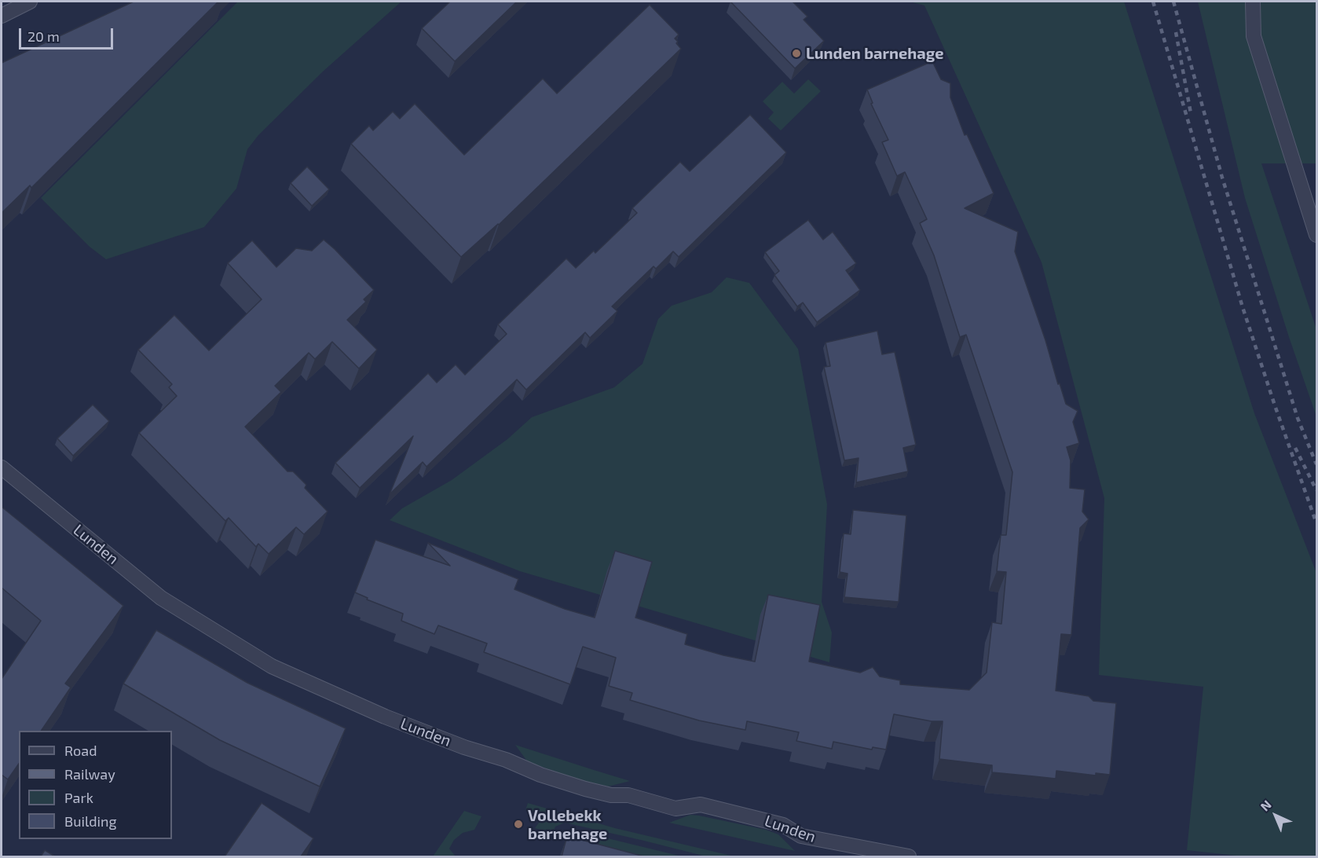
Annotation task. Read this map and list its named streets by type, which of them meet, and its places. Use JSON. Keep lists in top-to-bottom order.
{
  "streets": {
    "street": ["Lunden"]
  },
  "places": ["Lunden barnehage", "Vollebekk barnehage"],
  "legend": [
    "Road",
    "Railway",
    "Park",
    "Building"
  ],
  "scale_bar": "20 m",
  "north": "top left"
}
